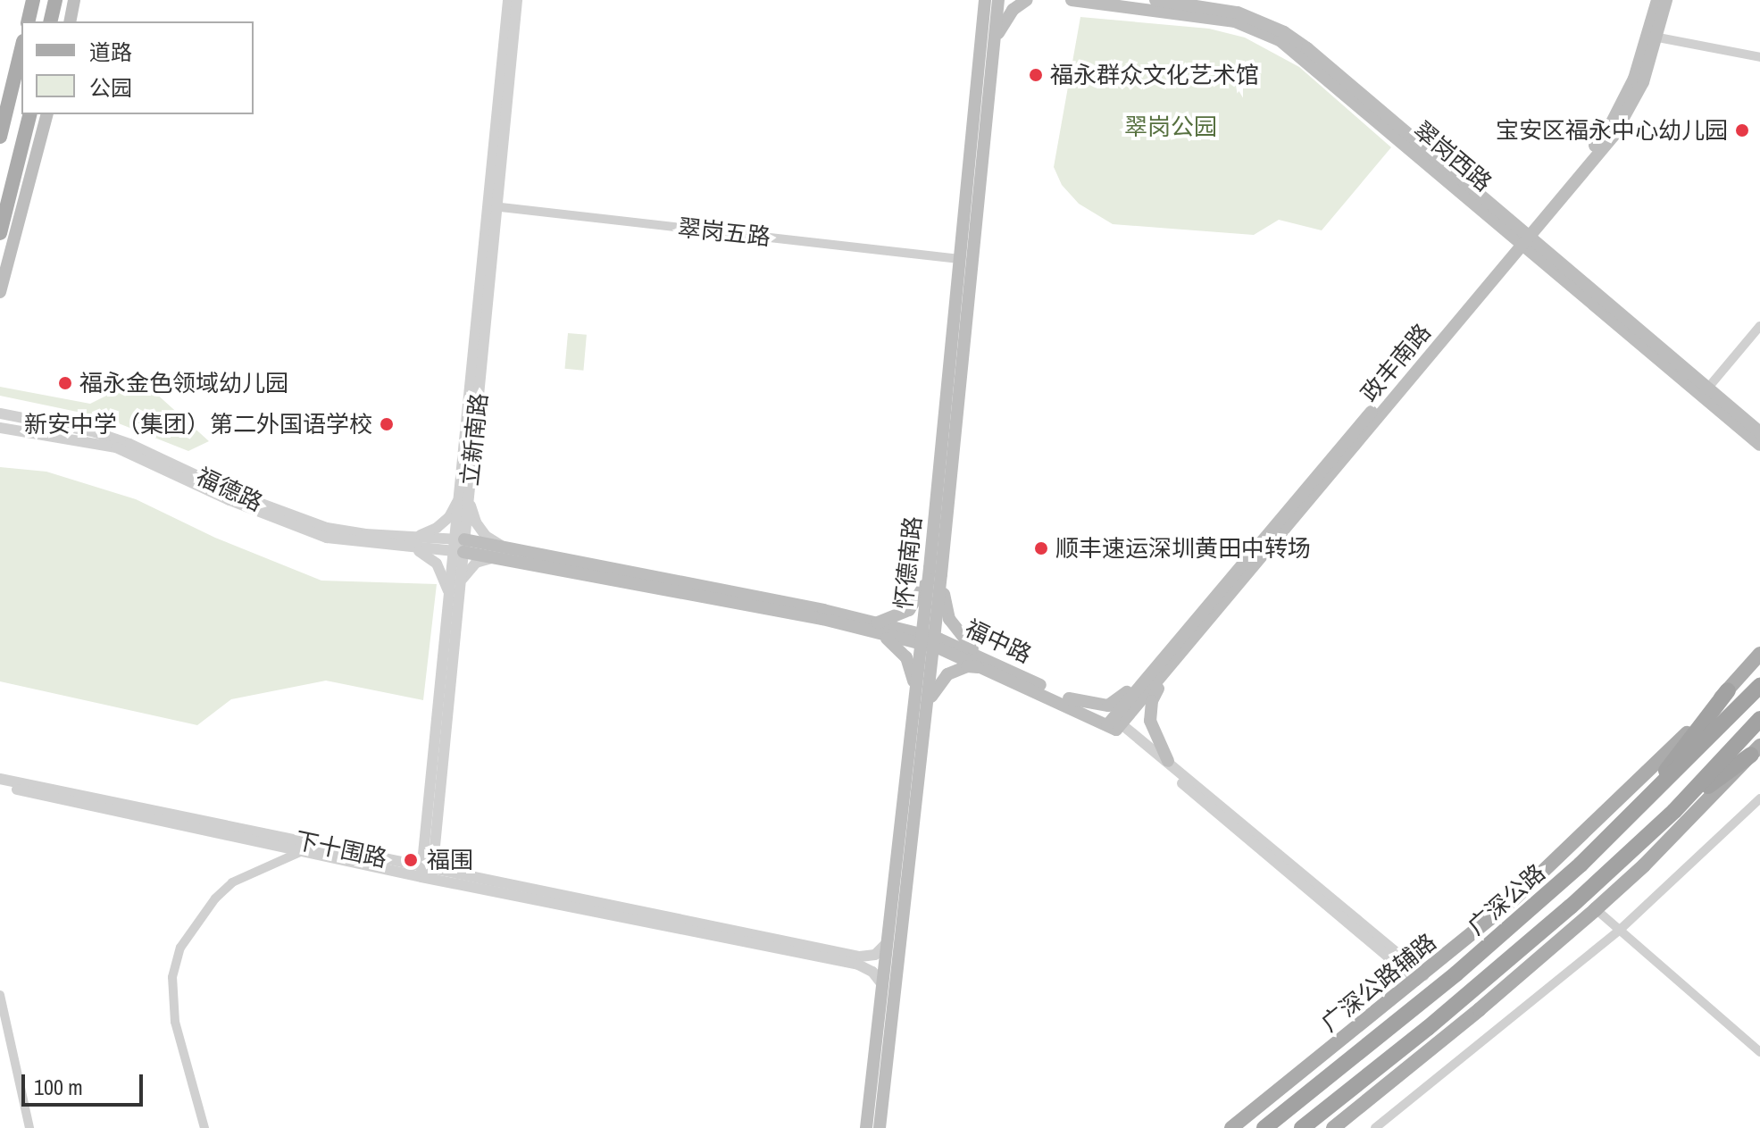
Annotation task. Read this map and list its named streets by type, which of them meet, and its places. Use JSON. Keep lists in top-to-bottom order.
{
  "streets": {
    "highway": ["广深公路"],
    "main road": [
      "翠岗西路",
      "政丰南路",
      "怀德南路",
      "福中路",
      "广深公路辅路"
    ],
    "street": [
      "翠岗五路",
      "立新南路",
      "福德路",
      "下十围路"
    ]
  },
  "crossings": [
    ["翠岗西路", "政丰南路"],
    ["翠岗五路", "立新南路"],
    ["翠岗五路", "怀德南路"],
    ["政丰南路", "福中路"],
    ["立新南路", "福德路"],
    ["立新南路", "福中路"],
    ["立新南路", "下十围路"],
    ["福德路", "福中路"],
    ["怀德南路", "福中路"],
    ["怀德南路", "下十围路"],
    ["福中路", "广深公路辅路"]
  ],
  "parks": ["翠岗公园"],
  "places": [
    "福永群众文化艺术馆",
    "宝安区福永中心幼儿园",
    "福永金色领域幼儿园",
    "新安中学（集团）第二外国语学校",
    "顺丰速运深圳黄田中转场",
    "福围"
  ],
  "legend": ["道路", "公园"],
  "scale_bar": "100 m"
}
